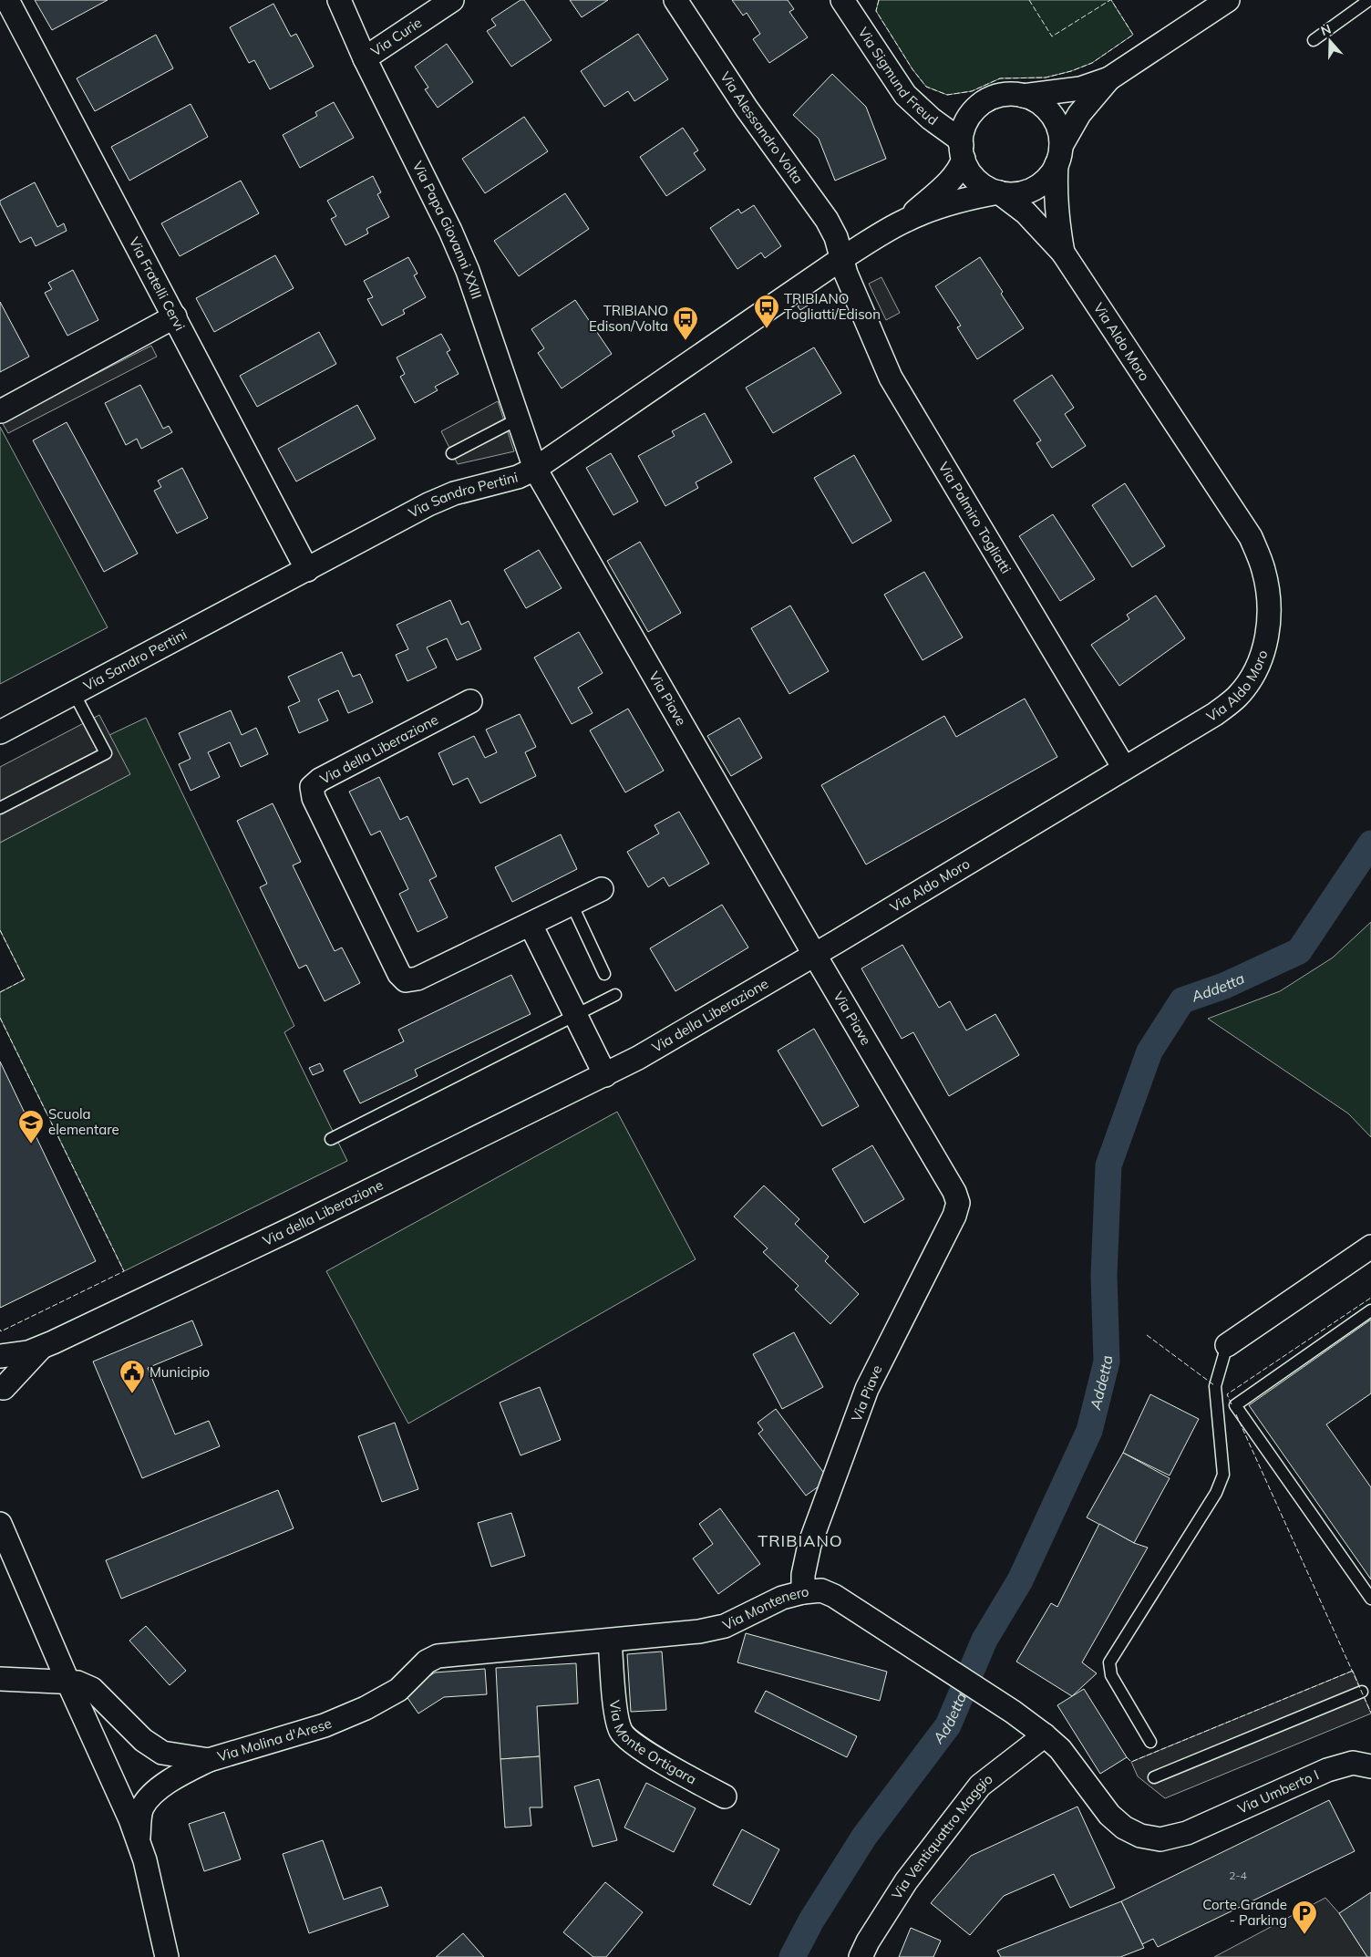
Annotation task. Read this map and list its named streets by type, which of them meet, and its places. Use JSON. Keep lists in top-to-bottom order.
{
  "streets": {
    "street": [
      "Via Curie",
      "Via Sigmund Freud",
      "Via Alessandro Volta",
      "Via Papa Giovanni XXIII",
      "Via Fratelli Cervi",
      "Via Aldo Moro",
      "Via Sandro Pertini",
      "Via Palmiro Togliatti",
      "Via Piave",
      "Via della Liberazione",
      "Via Montenero",
      "Via Monte Ortigara",
      "Via Molina d'Arese",
      "Via Umberto I",
      "Via Ventiquattro Maggio"
    ]
  },
  "crossings": [
    ["Via Curie", "Via Papa Giovanni XXIII"],
    ["Via Sigmund Freud", "Via Aldo Moro"],
    ["Via Sigmund Freud", "Via Sandro Pertini"],
    ["Via Alessandro Volta", "Via Sandro Pertini"],
    ["Via Alessandro Volta", "Via Palmiro Togliatti"],
    ["Via Papa Giovanni XXIII", "Via Sandro Pertini"],
    ["Via Papa Giovanni XXIII", "Via Piave"],
    ["Via Fratelli Cervi", "Via Sandro Pertini"],
    ["Via Aldo Moro", "Via Sandro Pertini"],
    ["Via Aldo Moro", "Via Palmiro Togliatti"],
    ["Via Aldo Moro", "Via Piave"],
    ["Via Aldo Moro", "Via della Liberazione"],
    ["Via Sandro Pertini", "Via Palmiro Togliatti"],
    ["Via Sandro Pertini", "Via Piave"],
    ["Via Piave", "Via della Liberazione"],
    ["Via Piave", "Via Montenero"],
    ["Via Montenero", "Via Monte Ortigara"],
    ["Via Montenero", "Via Molina d'Arese"],
    ["Via Montenero", "Via Umberto I"],
    ["Via Montenero", "Via Ventiquattro Maggio"],
    ["Via Umberto I", "Via Ventiquattro Maggio"]
  ],
  "districts": ["TRIBIANO"],
  "water": ["Addetta"],
  "places": {
    "bus stop": ["TRIBIANO Togliatti/Edison", "TRIBIANO Edison/Volta"],
    "school or university": ["Scuola elementare"],
    "public building": ["Municipio"],
    "parking": ["Corte Grande - Parking"]
  },
  "house_numbers": ["2-4"],
  "north": "top"
}
